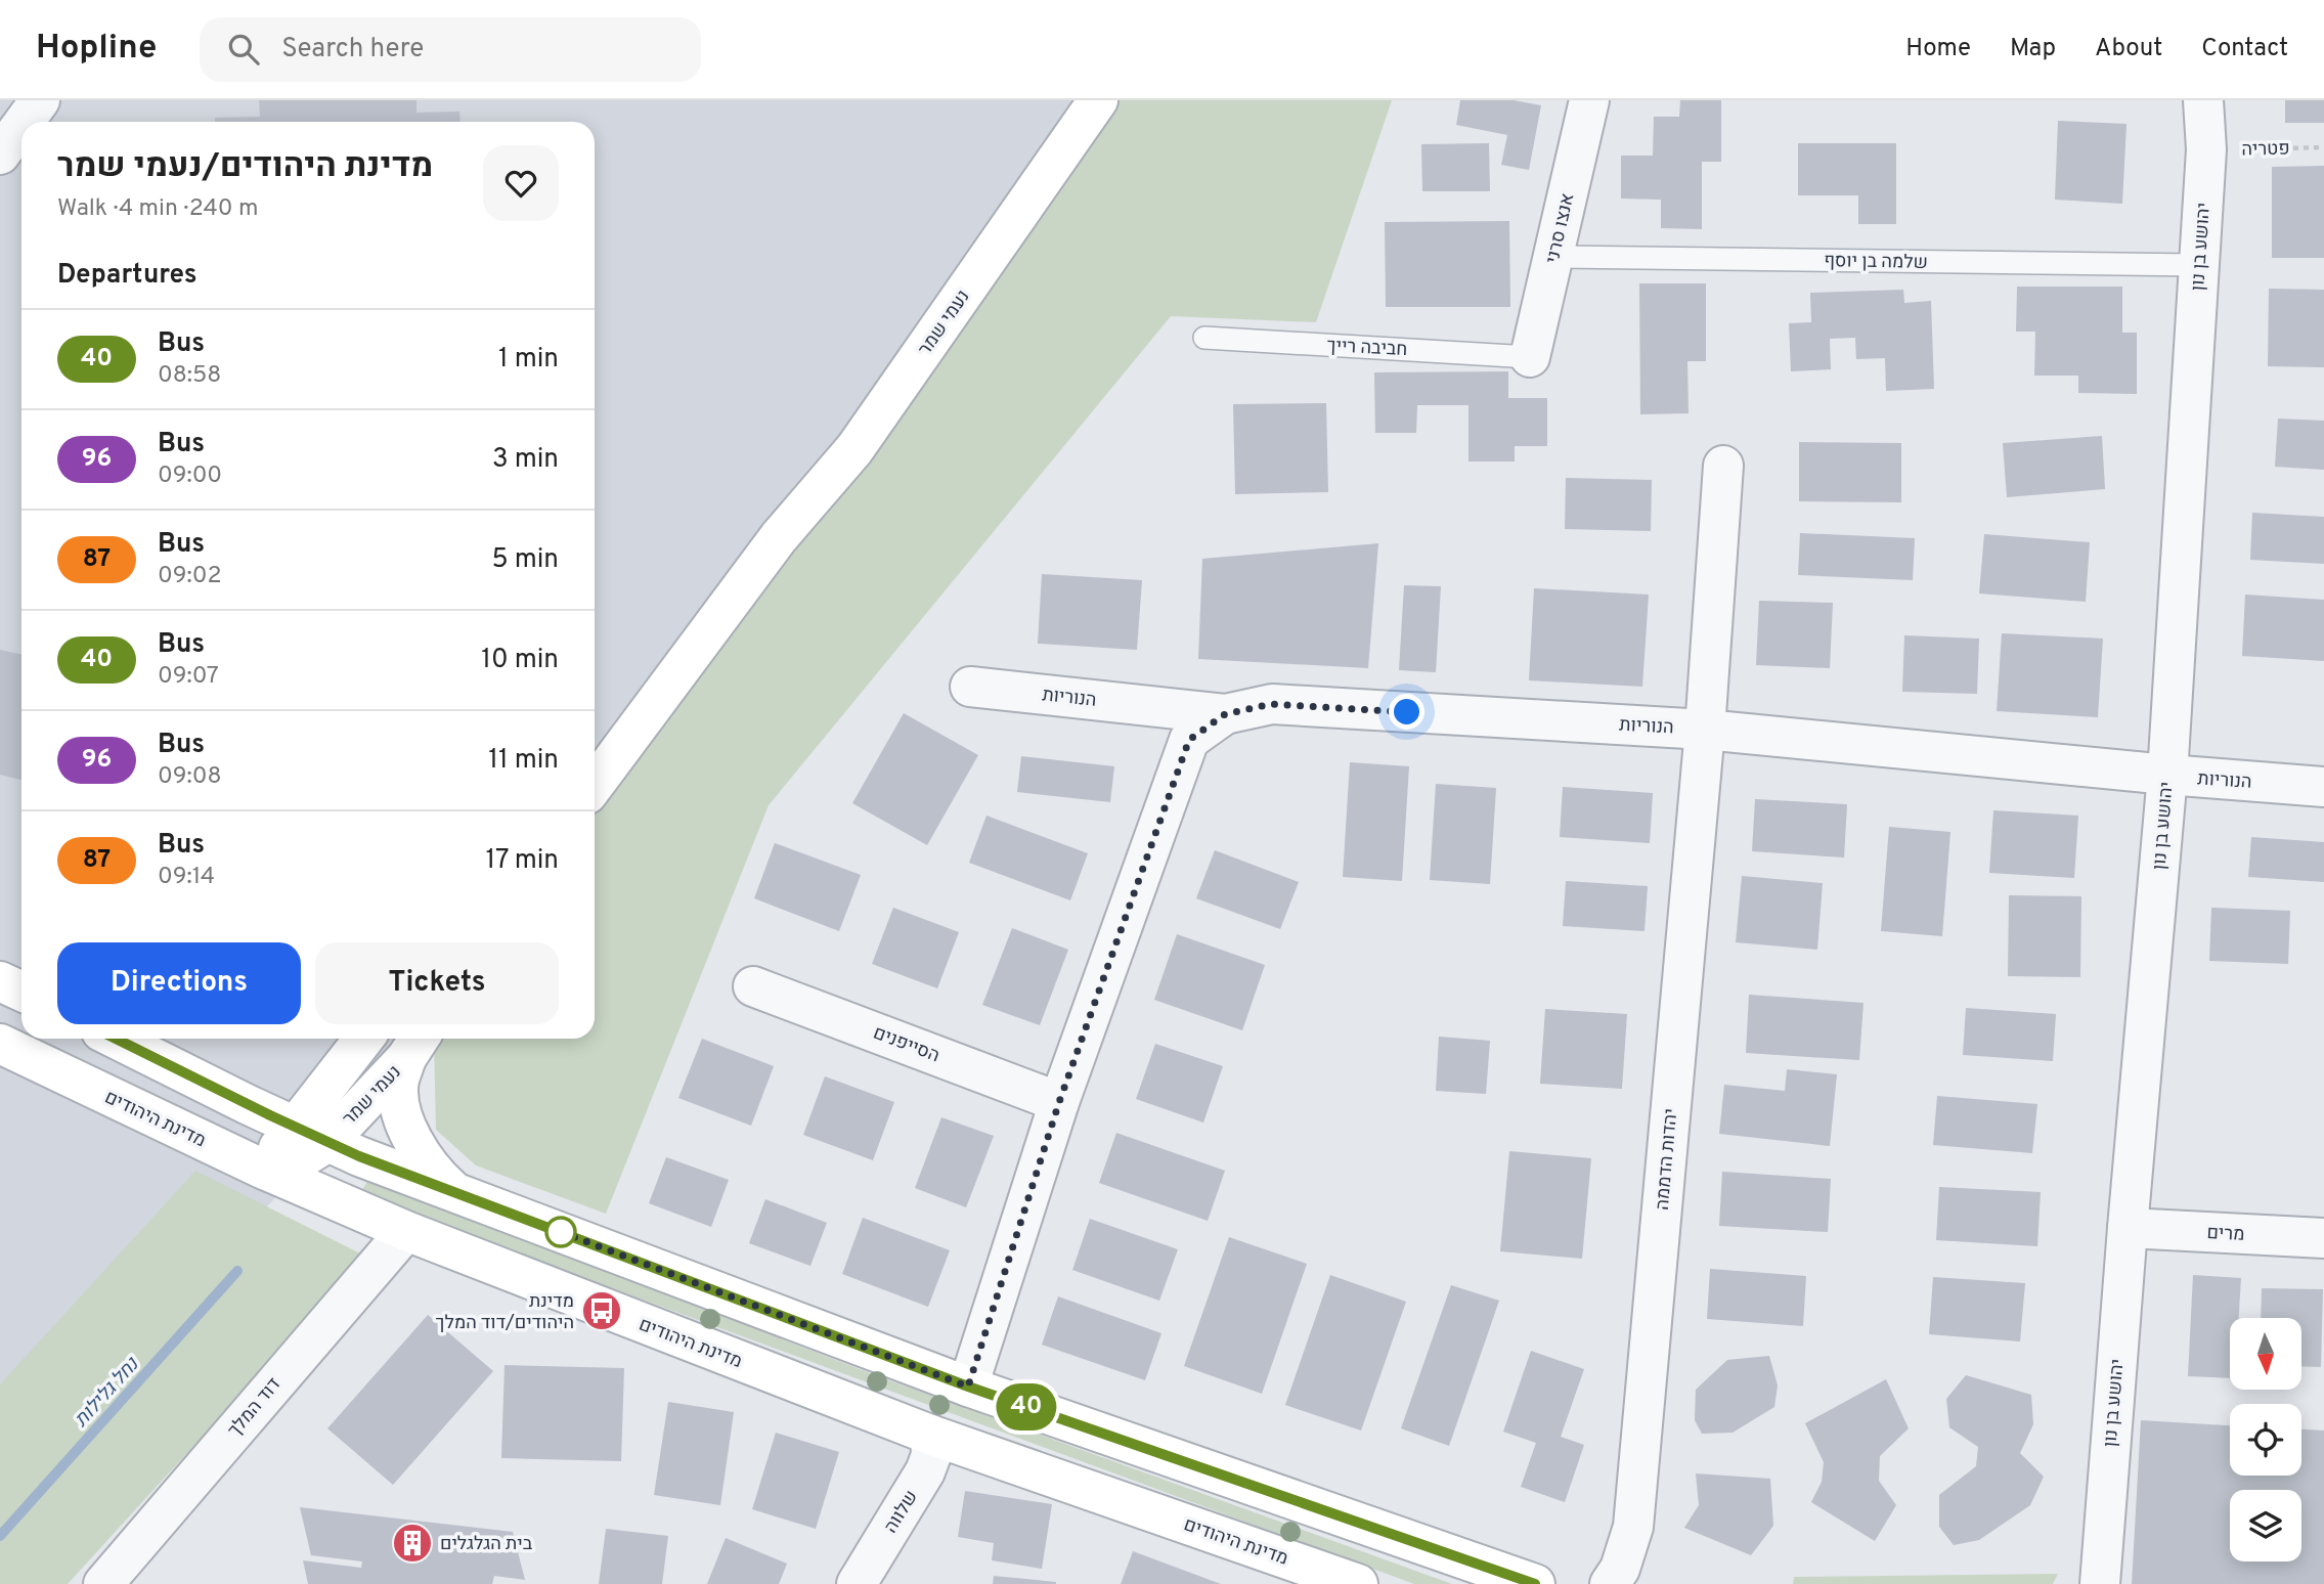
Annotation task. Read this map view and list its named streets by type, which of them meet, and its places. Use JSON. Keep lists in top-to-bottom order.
{
  "streets": {
    "street": [
      "אנצו סרני",
      "יהושע בן נון",
      "נעמי שמר",
      "הנוריות",
      "הסייפנים",
      "מדינת היהודים",
      "יהדות הדממה",
      "מרים",
      "דוד המלך",
      "שלווה"
    ],
    "lane": ["שלמה בן יוסף", "חביבה רייך"],
    "path": ["פטריה"]
  },
  "crossings": [
    ["פטריה", "יהושע בן נון"],
    ["אנצו סרני", "שלמה בן יוסף"],
    ["אנצו סרני", "חביבה רייך"],
    ["יהושע בן נון", "שלמה בן יוסף"],
    ["יהושע בן נון", "הנוריות"],
    ["יהושע בן נון", "מרים"],
    ["נעמי שמר", "מדינת היהודים"],
    ["הנוריות", "יהדות הדממה"],
    ["מדינת היהודים", "דוד המלך"],
    ["מדינת היהודים", "שלווה"]
  ],
  "water": ["נחל גלילות"],
  "places": {
    "bus stop": ["מדינת היהודים/דוד המלך"],
    "building": ["בית הגלגלים"]
  },
  "lines": ["bus line 40"],
  "north": "bottom",
  "page": {
    "header": "Hopline",
    "search": "Search here",
    "nav": [
      "Home",
      "Map",
      "About",
      "Contact"
    ],
    "on_map": "40",
    "heading": [
      ["מדינת היהודים/נעמי שמר", "Walk · 4 min · 240 m"],
      "Departures"
    ],
    "list": [
      {
        "mark": "40",
        "name": "Bus",
        "note": "08:58",
        "value": "1 min"
      },
      {
        "mark": "96",
        "name": "Bus",
        "note": "09:00",
        "value": "3 min"
      },
      {
        "mark": "87",
        "name": "Bus",
        "note": "09:02",
        "value": "5 min"
      },
      {
        "mark": "40",
        "name": "Bus",
        "note": "09:07",
        "value": "10 min"
      },
      {
        "mark": "96",
        "name": "Bus",
        "note": "09:08",
        "value": "11 min"
      },
      {
        "mark": "87",
        "name": "Bus",
        "note": "09:14",
        "value": "17 min"
      }
    ],
    "buttons": ["Directions", "Tickets"]
  }
}
